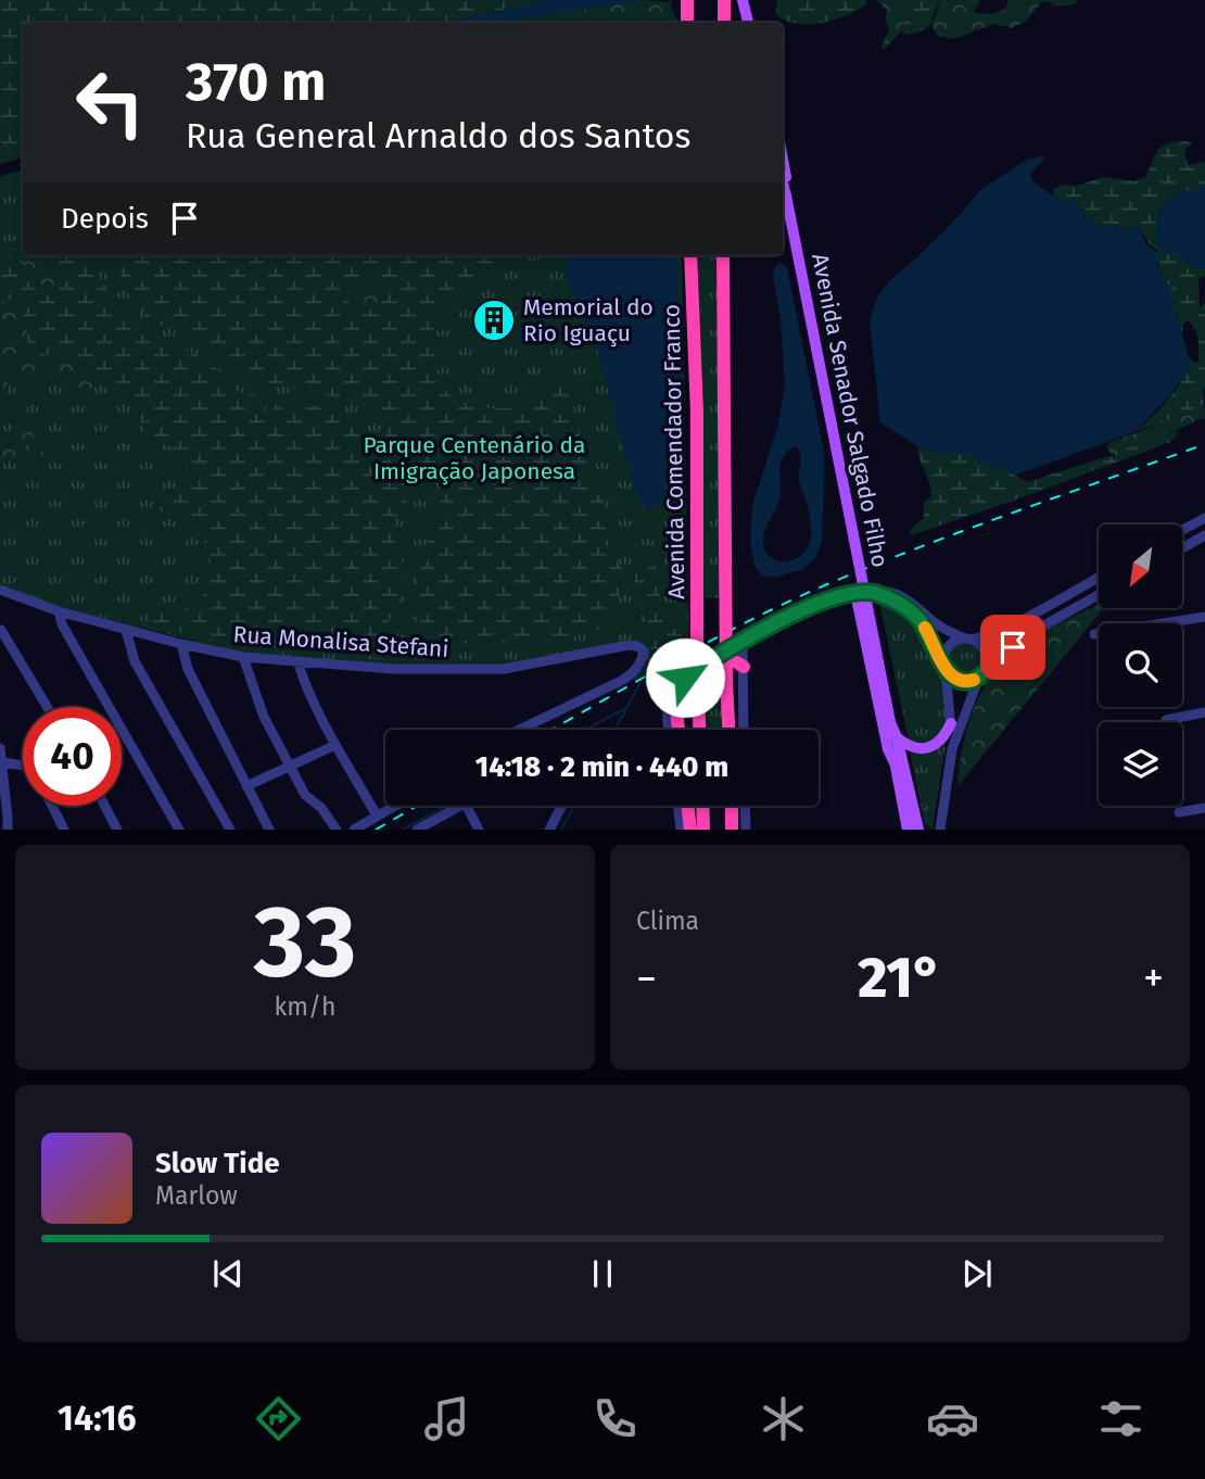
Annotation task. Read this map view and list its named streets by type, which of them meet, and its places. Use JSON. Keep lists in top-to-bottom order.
{
  "streets": {
    "highway": ["Avenida Comendador Franco"],
    "main road": ["Avenida Senador Salgado Filho"],
    "street": ["Rua Monalisa Stefani"]
  },
  "parks": ["Parque Centenário da Imigração Japonesa"],
  "places": {
    "building": ["Memorial do Rio Iguaçu"]
  },
  "north": "bottom left",
  "page": {
    "turn": ["370 m", "Rua General Arnaldo dos Santos"],
    "then": "Depois",
    "limit": "40",
    "trip": "14:18 · 2 min · 440 m",
    "tile": [
      ["33", "km/h"],
      "Clima"
    ],
    "heat": ["−", "21°", "+"],
    "song": ["Slow Tide", "Marlow"],
    "tabs": "14:16"
  }
}
